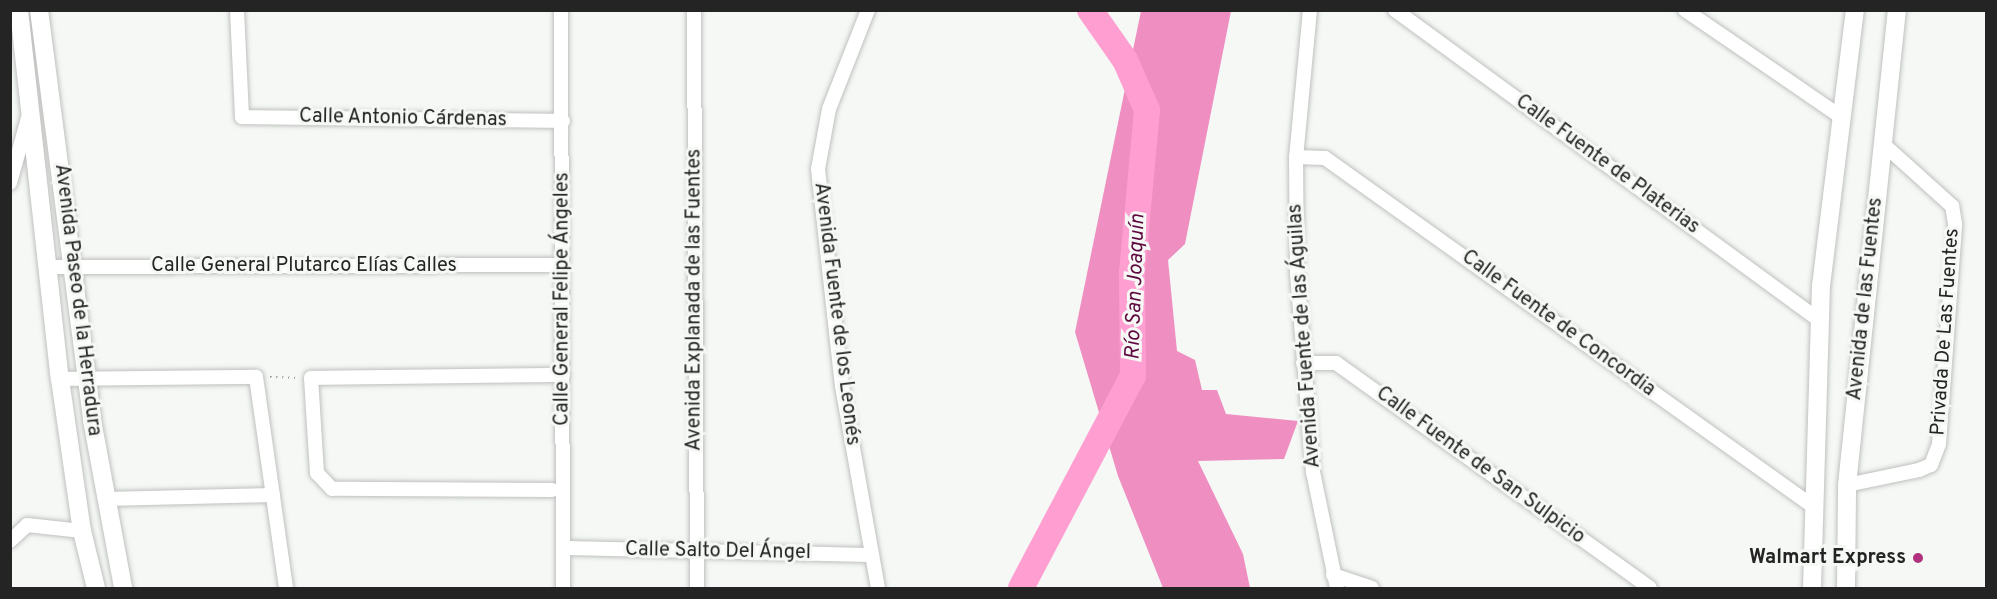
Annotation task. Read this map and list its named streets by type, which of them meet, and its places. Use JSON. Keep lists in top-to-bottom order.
{
  "streets": {
    "main road": ["Avenida de las Fuentes", "Avenida Paseo de la Herradura"],
    "street": [
      "Calle Antonio Cárdenas",
      "Calle Fuente de Platerias",
      "Calle General Plutarco Elías Calles",
      "Calle General Felipe Ángeles",
      "Avenida Explanada de las Fuentes",
      "Avenida Fuente de los Leonés",
      "Calle Fuente de Concordia",
      "Privada De Las Fuentes",
      "Avenida Fuente de las Águilas",
      "Calle Fuente de San Sulpicio",
      "Calle Salto Del Ángel"
    ]
  },
  "crossings": [
    ["Calle Antonio Cárdenas", "Calle General Felipe Ángeles"],
    ["Calle Fuente de Platerias", "Avenida de las Fuentes"],
    ["Calle General Plutarco Elías Calles", "Calle General Felipe Ángeles"],
    ["Calle General Plutarco Elías Calles", "Avenida Paseo de la Herradura"],
    ["Calle General Felipe Ángeles", "Calle Salto Del Ángel"],
    ["Avenida de las Fuentes", "Calle Fuente de Concordia"],
    ["Avenida de las Fuentes", "Privada De Las Fuentes"],
    ["Avenida Explanada de las Fuentes", "Calle Salto Del Ángel"],
    ["Avenida Fuente de los Leonés", "Calle Salto Del Ángel"],
    ["Calle Fuente de Concordia", "Avenida Fuente de las Águilas"],
    ["Avenida Fuente de las Águilas", "Calle Fuente de San Sulpicio"]
  ],
  "water": ["Río San Joaquín"],
  "places": ["Walmart Express"]
}
